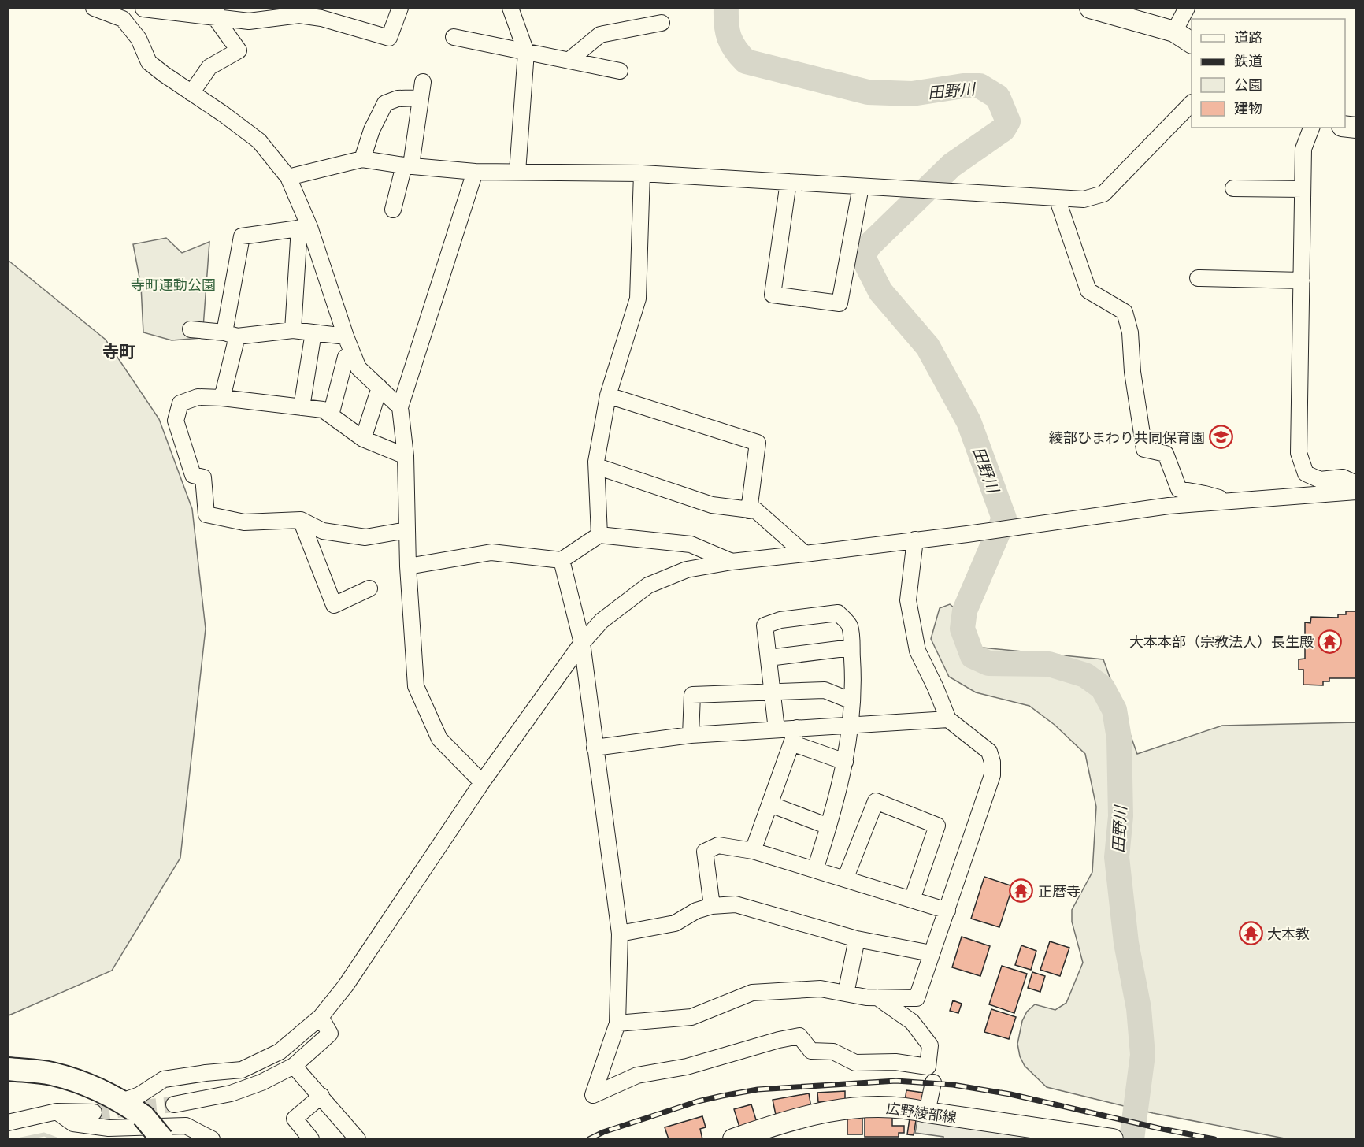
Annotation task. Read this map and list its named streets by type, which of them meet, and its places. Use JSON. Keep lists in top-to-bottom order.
{
  "streets": {
    "main road": ["広野綾部線"]
  },
  "districts": ["寺町"],
  "water": ["田野川"],
  "parks": ["寺町運動公園"],
  "places": {
    "school or university": ["綾部ひまわり共同保育園"],
    "temple": ["大本本部（宗教法人）長生殿", "正暦寺", "大本教"]
  },
  "legend": [
    "道路",
    "鉄道",
    "公園",
    "建物"
  ]
}
